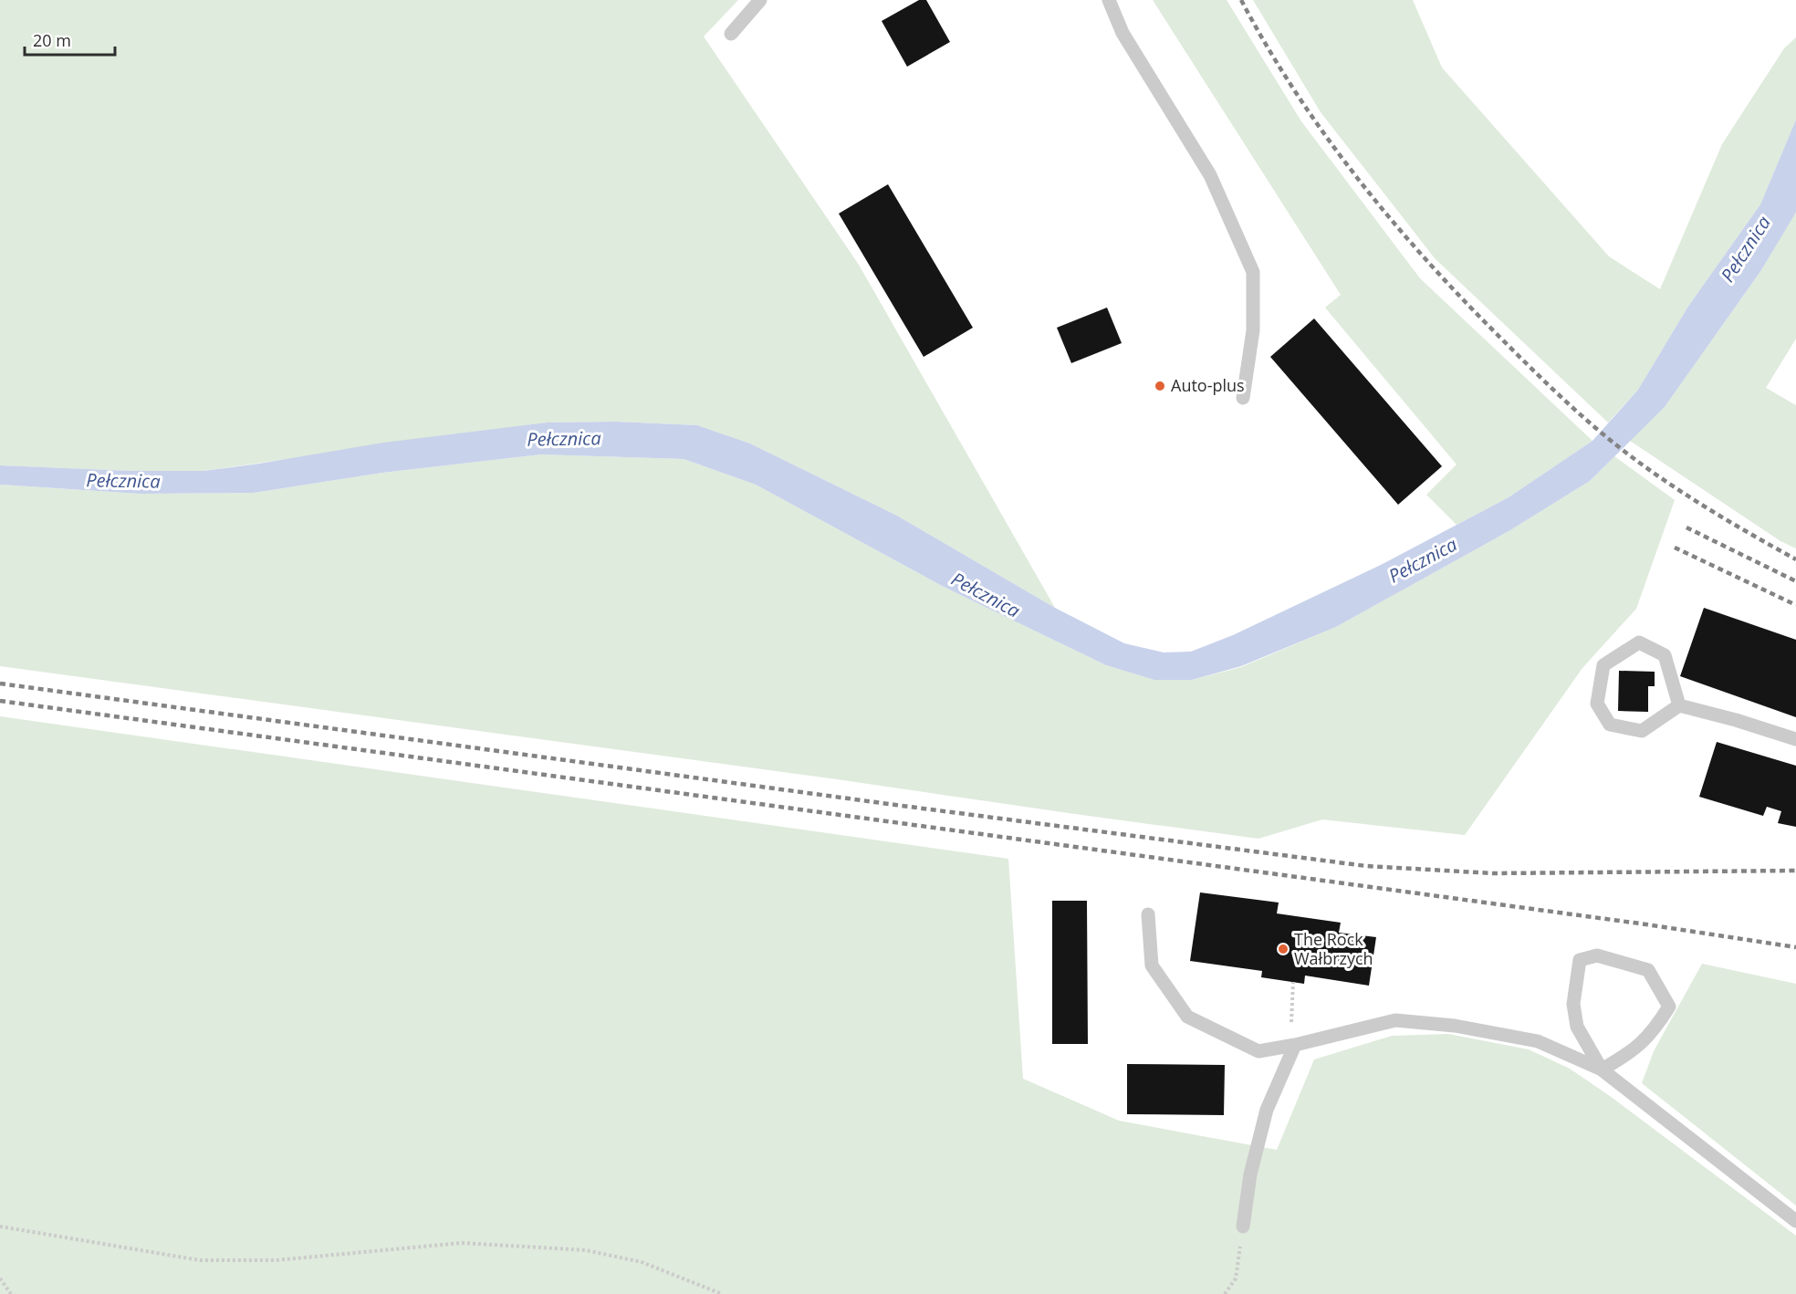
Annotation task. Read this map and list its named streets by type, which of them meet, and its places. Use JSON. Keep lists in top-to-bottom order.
{
  "water": ["Pełcznica"],
  "places": ["Auto-plus", "The Rock Wałbrzych"],
  "scale_bar": "20 m"
}
